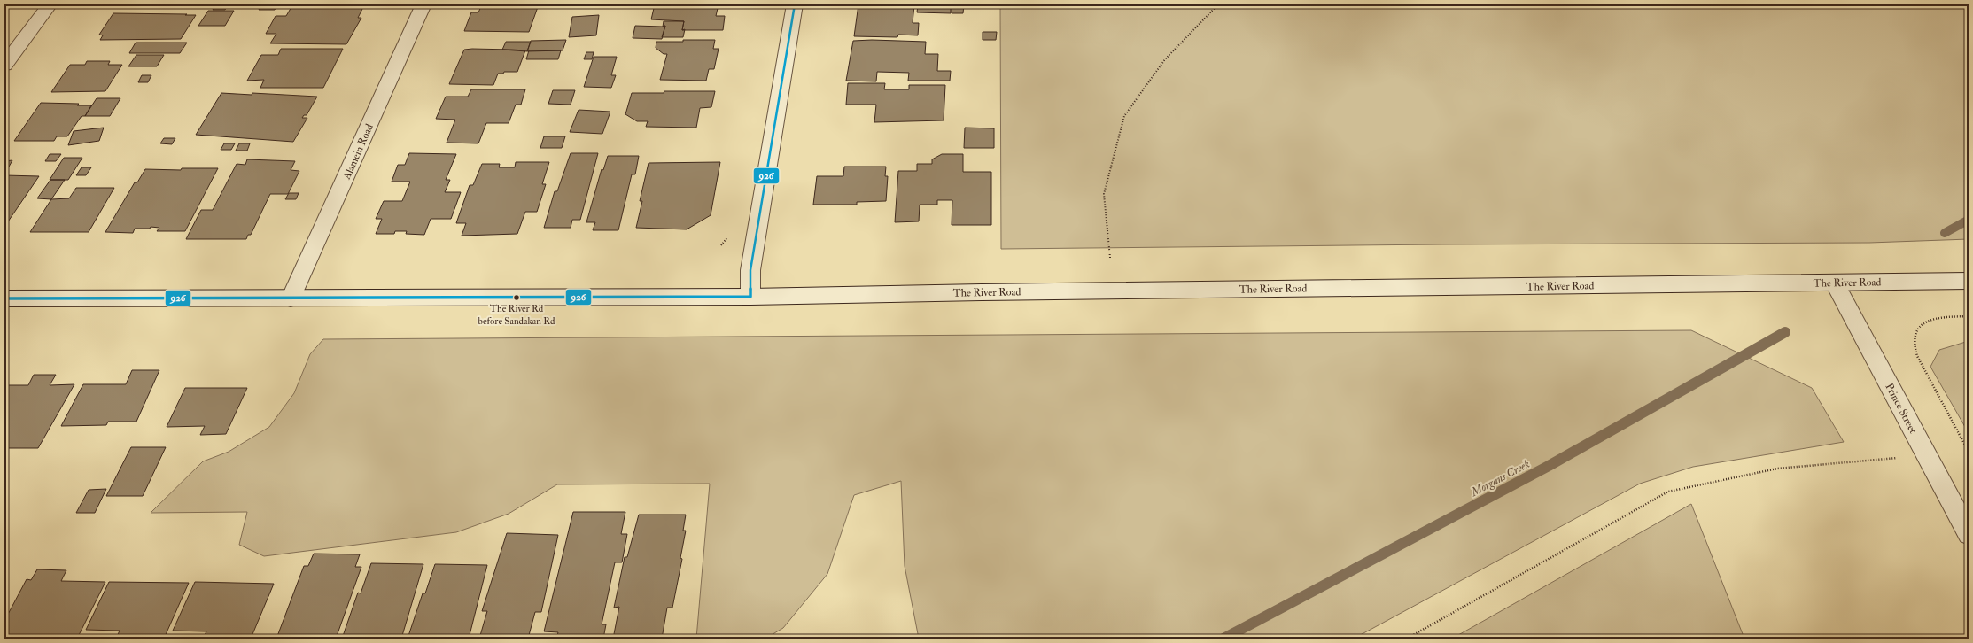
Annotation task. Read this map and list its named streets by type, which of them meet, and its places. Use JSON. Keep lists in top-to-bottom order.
{
  "streets": {
    "main road": ["Alamein Road", "The River Road", "Prince Street"]
  },
  "crossings": [
    ["Alamein Road", "The River Road"],
    ["The River Road", "Prince Street"]
  ],
  "water": ["Morgans Creek"],
  "places": ["The River Rd before Sandakan Rd"],
  "lines": ["transit line 926"]
}
